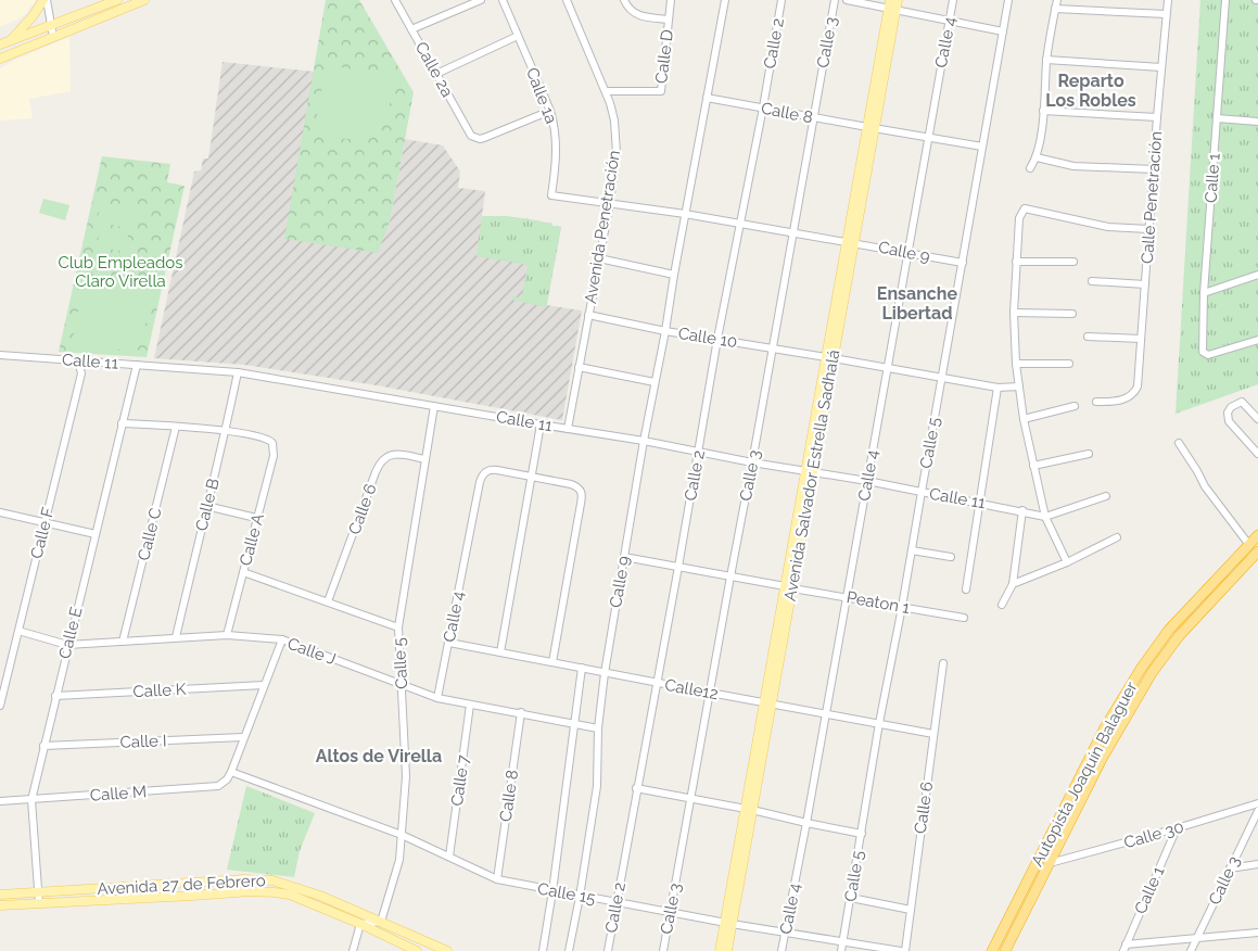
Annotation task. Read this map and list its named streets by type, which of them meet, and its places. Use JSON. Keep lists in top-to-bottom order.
{
  "streets": {
    "highway": ["Autopista Joaquín Balaguer"],
    "main road": ["Avenida Salvador Estrella Sadhalá", "Avenida 27 de Febrero"],
    "street": [
      "Calle 3",
      "Calle 4",
      "Calle 2",
      "Calle D",
      "Calle 2a",
      "Calle 1a",
      "Calle 8",
      "Calle 1",
      "Calle Penetración",
      "Avenida Penetración",
      "Calle 9",
      "Calle 10",
      "Calle 11",
      "Calle 5",
      "Calle B",
      "Calle 6",
      "Calle F",
      "Calle C",
      "Calle A",
      "Peaton 1",
      "Calle E",
      "Calle J",
      "Calle12",
      "Calle K",
      "Calle I",
      "Calle 7",
      "Calle M",
      "Calle 30",
      "Calle 15"
    ]
  },
  "crossings": [
    ["Calle 3", "Calle 8"],
    ["Calle 3", "Calle 9"],
    ["Calle 3", "Calle 10"],
    ["Calle 3", "Calle 11"],
    ["Calle 3", "Peaton 1"],
    ["Calle 3", "Calle12"],
    ["Calle 3", "Calle 15"],
    ["Calle 4", "Calle 8"],
    ["Calle 4", "Calle 9"],
    ["Calle 4", "Calle 10"],
    ["Calle 4", "Calle 11"],
    ["Calle 4", "Peaton 1"],
    ["Calle 4", "Calle J"],
    ["Calle 4", "Calle12"],
    ["Calle 4", "Calle 15"],
    ["Calle 2", "Calle 8"],
    ["Calle 2", "Calle 9"],
    ["Calle 2", "Calle 10"],
    ["Calle 2", "Calle 11"],
    ["Calle 2", "Peaton 1"],
    ["Calle 2", "Calle12"],
    ["Calle 2", "Calle 15"],
    ["Calle D", "Avenida Penetración"],
    ["Calle 2a", "Calle 1a"],
    ["Calle 1a", "Calle 9"],
    ["Calle 8", "Calle 9"],
    ["Calle 8", "Calle 5"],
    ["Calle 8", "Avenida Salvador Estrella Sadhalá"],
    ["Calle 8", "Calle J"],
    ["Calle 8", "Calle 15"],
    ["Calle 1", "Calle 30"],
    ["Avenida Penetración", "Calle 9"],
    ["Avenida Penetración", "Calle 10"],
    ["Avenida Penetración", "Calle 11"],
    ["Calle 9", "Calle 10"],
    ["Calle 9", "Calle 11"],
    ["Calle 9", "Calle 5"],
    ["Calle 9", "Avenida Salvador Estrella Sadhalá"],
    ["Calle 9", "Peaton 1"],
    ["Calle 9", "Calle J"],
    ["Calle 9", "Calle12"],
    ["Calle 9", "Calle 15"],
    ["Calle 10", "Calle 5"],
    ["Calle 10", "Avenida Salvador Estrella Sadhalá"],
    ["Calle 11", "Calle 5"],
    ["Calle 11", "Avenida Salvador Estrella Sadhalá"],
    ["Calle 11", "Calle B"],
    ["Calle 11", "Calle F"],
    ["Calle 11", "Calle E"],
    ["Calle 5", "Calle 6"],
    ["Calle 5", "Peaton 1"],
    ["Calle 5", "Calle J"],
    ["Calle 5", "Calle12"],
    ["Calle 5", "Avenida 27 de Febrero"],
    ["Calle 5", "Calle 15"],
    ["Avenida Salvador Estrella Sadhalá", "Peaton 1"],
    ["Avenida Salvador Estrella Sadhalá", "Calle12"],
    ["Avenida Salvador Estrella Sadhalá", "Calle 15"],
    ["Calle B", "Calle A"],
    ["Calle B", "Calle J"],
    ["Calle 6", "Calle12"],
    ["Calle F", "Calle J"],
    ["Calle C", "Calle J"],
    ["Calle A", "Calle J"],
    ["Calle E", "Calle J"],
    ["Calle E", "Calle K"],
    ["Calle E", "Calle I"],
    ["Calle E", "Calle M"],
    ["Calle E", "Avenida 27 de Febrero"],
    ["Calle J", "Calle 7"],
    ["Autopista Joaquín Balaguer", "Calle 30"],
    ["Calle 7", "Calle 15"]
  ],
  "districts": ["Reparto Los Robles", "Ensanche Libertad", "Altos de Virella"],
  "parks": ["Club Empleados Claro Virella"]
}
